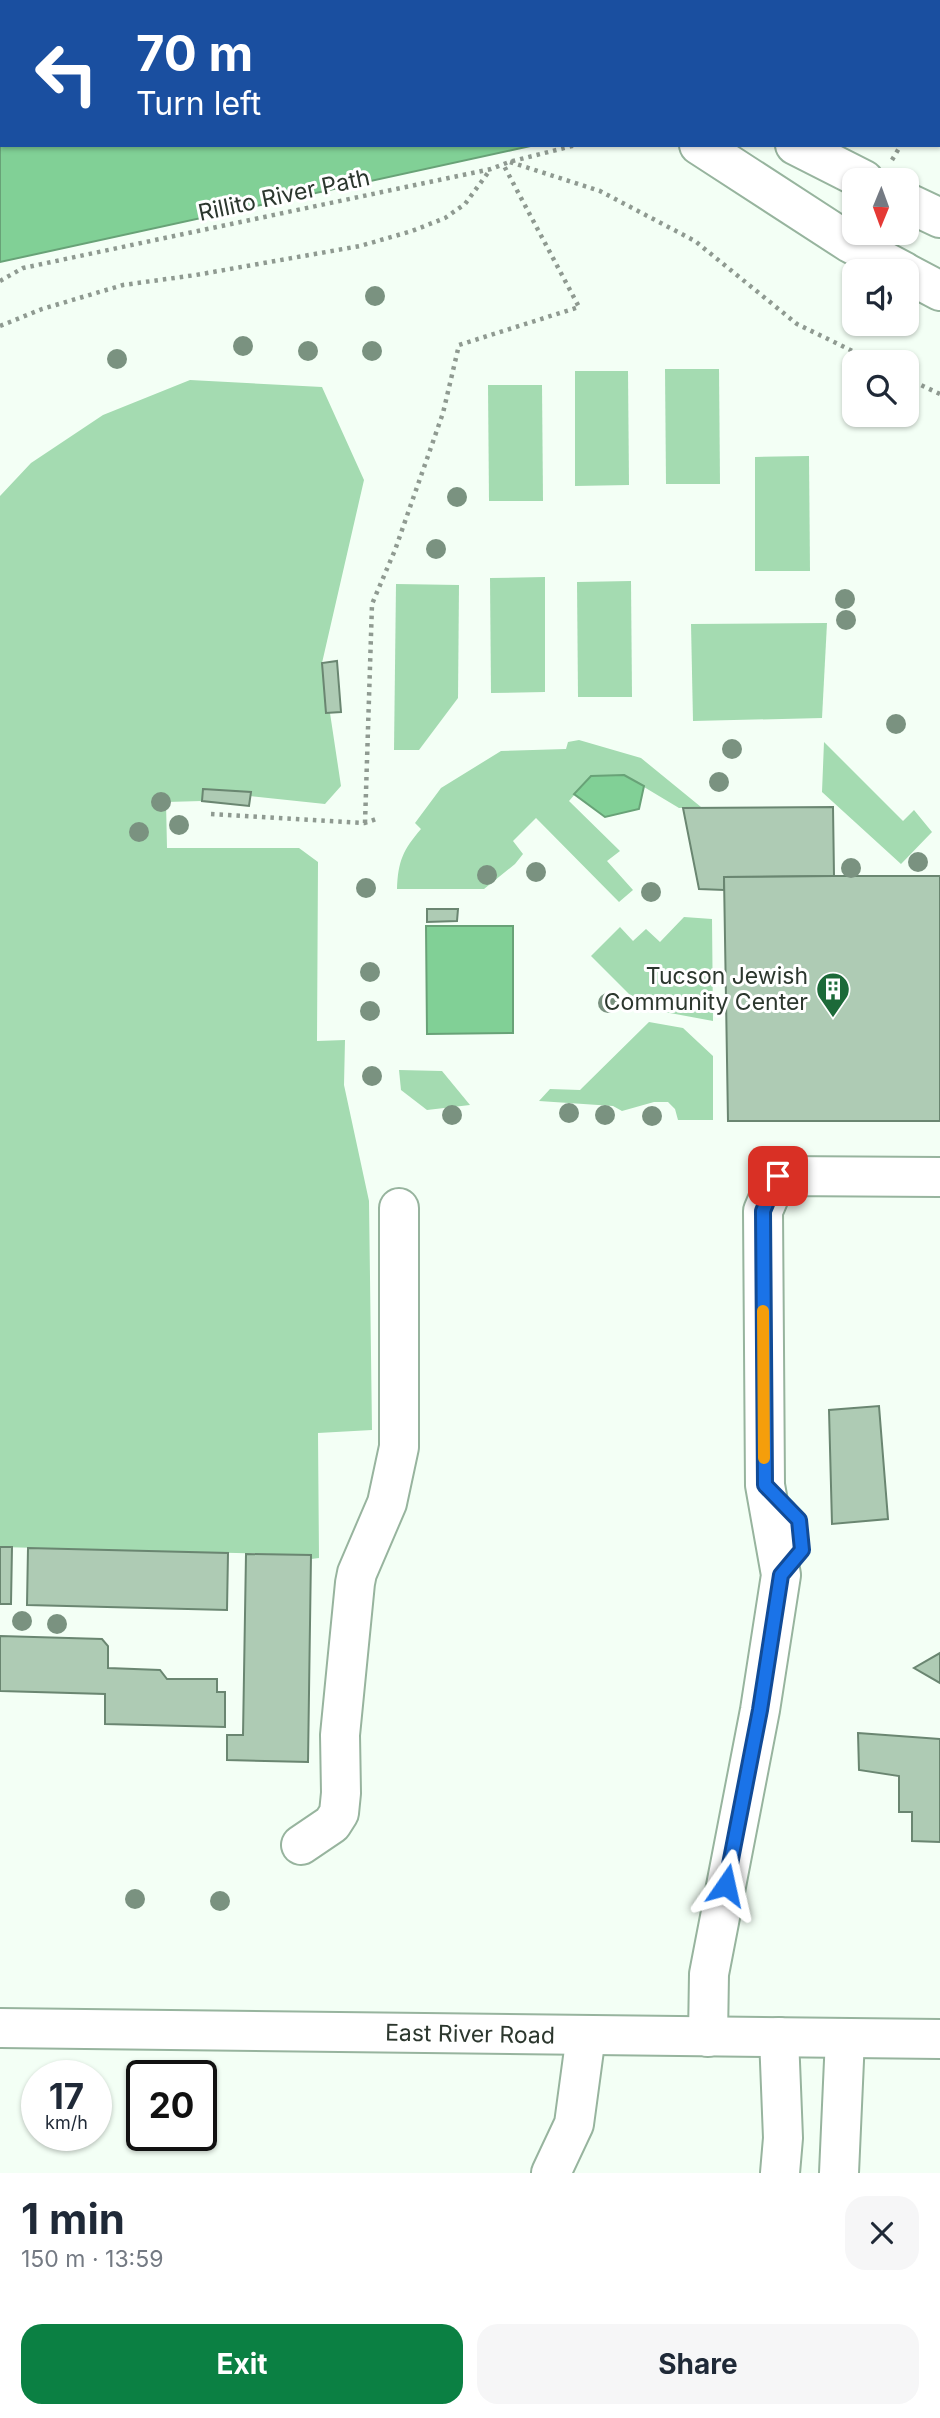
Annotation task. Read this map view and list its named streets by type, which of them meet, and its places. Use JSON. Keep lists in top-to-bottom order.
{
  "streets": {
    "street": ["East River Road"],
    "path": ["Rillito River Path"]
  },
  "places": {
    "building": ["Tucson Jewish Community Center"]
  },
  "north": "bottom",
  "page": {
    "turn": ["70 m", "Turn left"],
    "speed": "17 km/h",
    "limit": "20",
    "heading": ["1 min", "150 m · 13:59"],
    "buttons": ["Exit", "Share"]
  }
}
